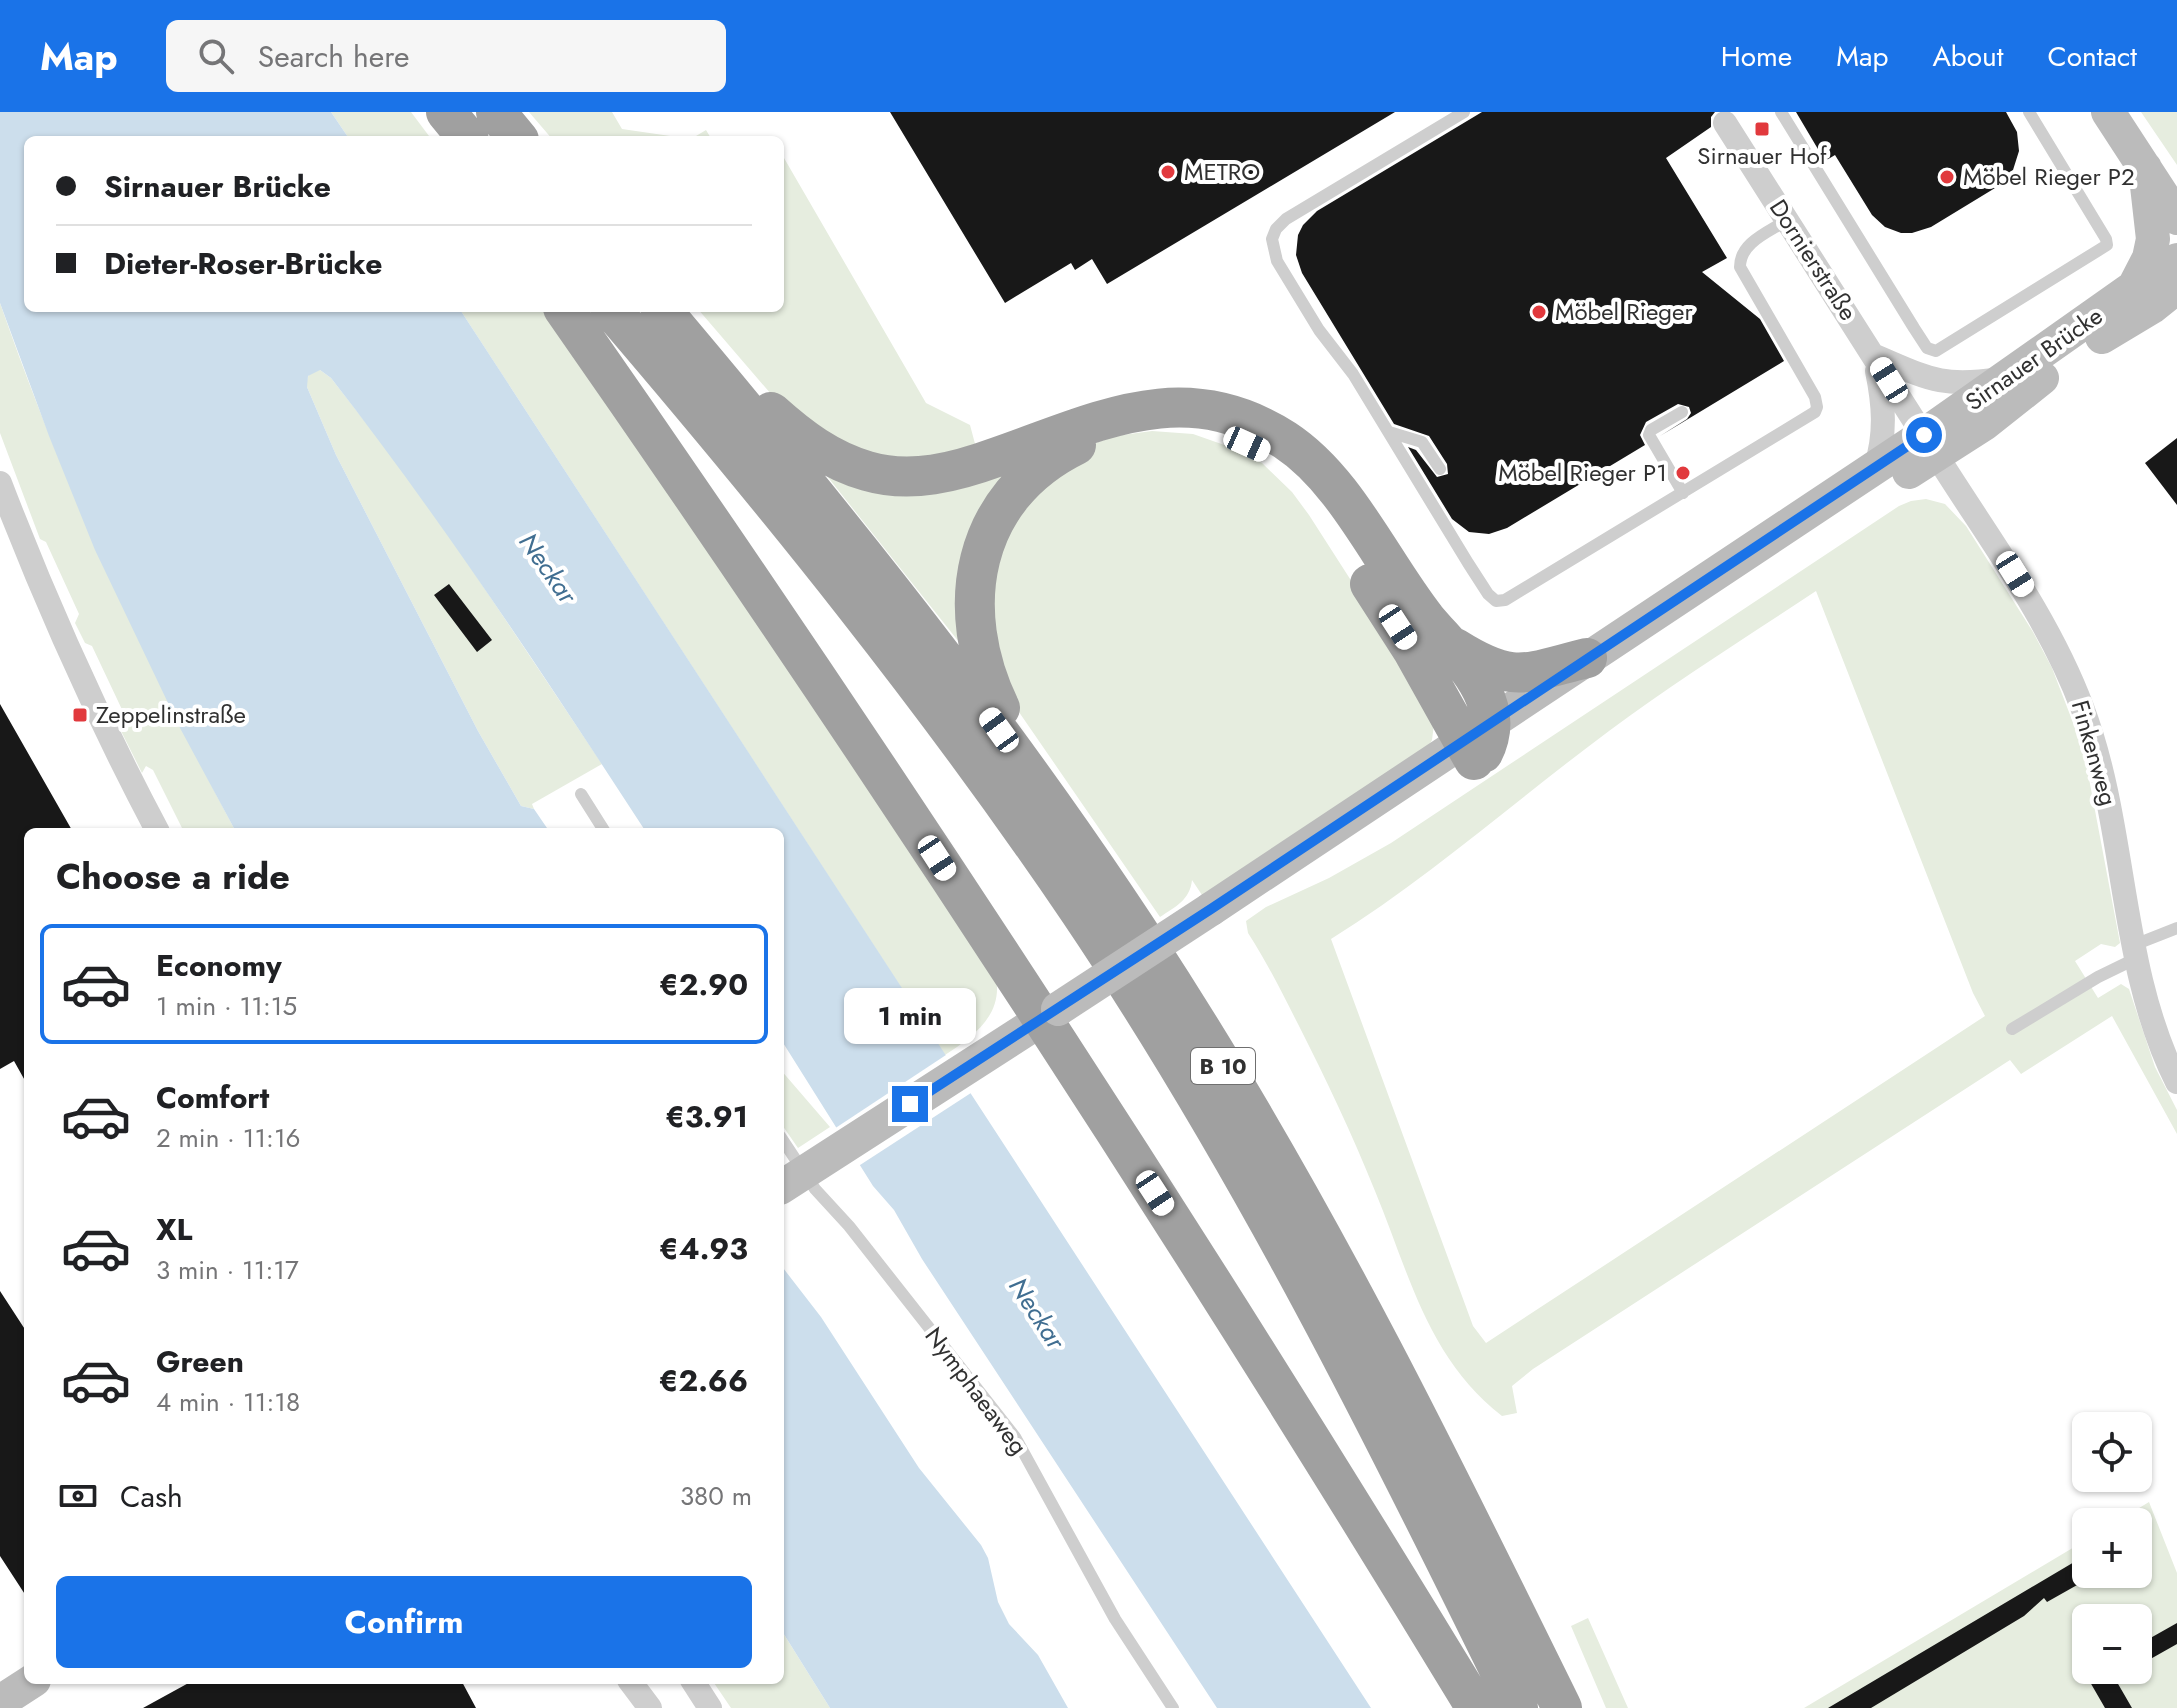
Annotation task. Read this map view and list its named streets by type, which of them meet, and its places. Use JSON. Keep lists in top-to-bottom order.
{
  "streets": {
    "highway": ["B 10"],
    "main road": ["Sirnauer Brücke"],
    "street": ["Dornierstraße", "Finkenweg"],
    "lane": ["Nymphaeaweg"]
  },
  "crossings": [
    ["Dornierstraße", "Sirnauer Brücke"],
    ["Dornierstraße", "Finkenweg"],
    ["Sirnauer Brücke", "Finkenweg"],
    ["Sirnauer Brücke", "Nymphaeaweg"]
  ],
  "water": ["Neckar"],
  "places": {
    "transit": ["Sirnauer Hof", "Zeppelinstraße"],
    "other": [
      "METRO",
      "Möbel Rieger P2",
      "Möbel Rieger",
      "Möbel Rieger P1"
    ]
  },
  "page": {
    "header": "Map",
    "search": "Search here",
    "nav": [
      "Home",
      "Map",
      "About",
      "Contact"
    ],
    "banner": ["Sirnauer Brücke", "Dieter-Roser-Brücke"],
    "heading": "Choose a ride",
    "list": [
      {
        "name": "Economy",
        "note": "1 min · 11:15",
        "value": "€2.90"
      },
      {
        "name": "Comfort",
        "note": "2 min · 11:16",
        "value": "€3.91"
      },
      {
        "name": "XL",
        "note": "3 min · 11:17",
        "value": "€4.93"
      },
      {
        "name": "Green",
        "note": "4 min · 11:18",
        "value": "€2.66"
      }
    ],
    "bubble": "1 min",
    "map_buttons": ["+", "−"],
    "pay": ["Cash", "380 m"],
    "buttons": "Confirm"
  }
}
